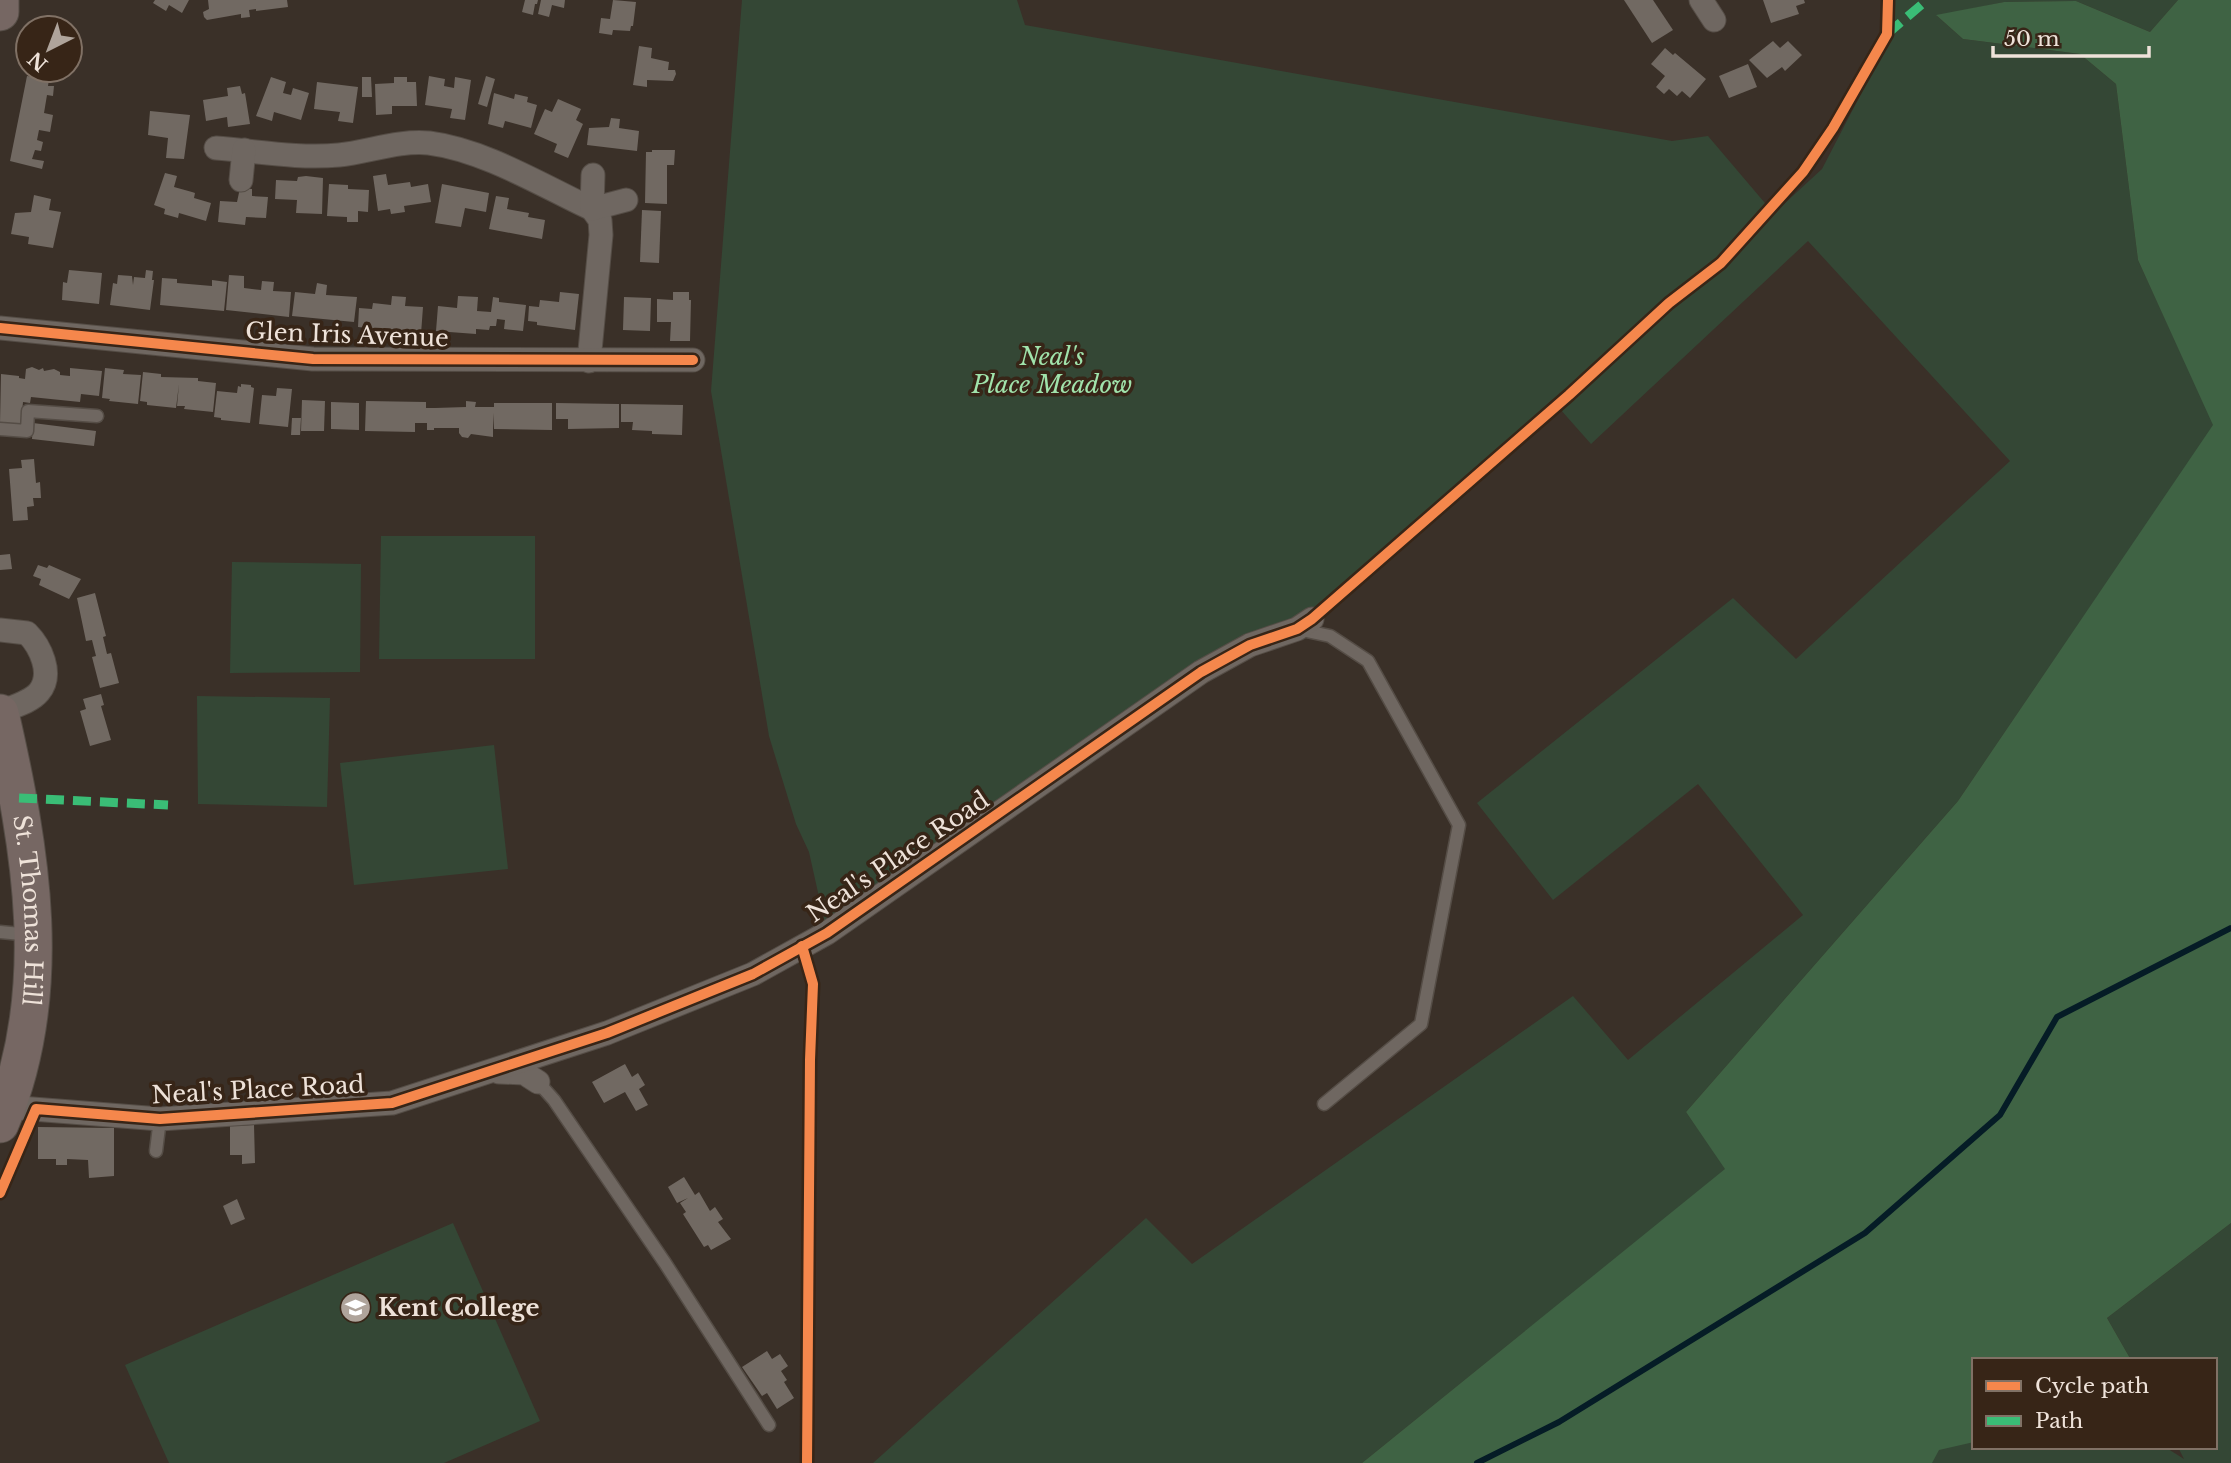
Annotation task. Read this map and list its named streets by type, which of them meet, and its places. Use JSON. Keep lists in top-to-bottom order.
{
  "streets": {
    "main road": ["St. Thomas Hill"],
    "street": ["Glen Iris Avenue", "Neal's Place Road"]
  },
  "crossings": [
    ["Neal's Place Road", "St. Thomas Hill"]
  ],
  "parks": ["Neal's Place Meadow"],
  "places": {
    "school or university": ["Kent College"]
  },
  "legend": ["Cycle path", "Path"],
  "scale_bar": "50 m",
  "north": "bottom left"
}
